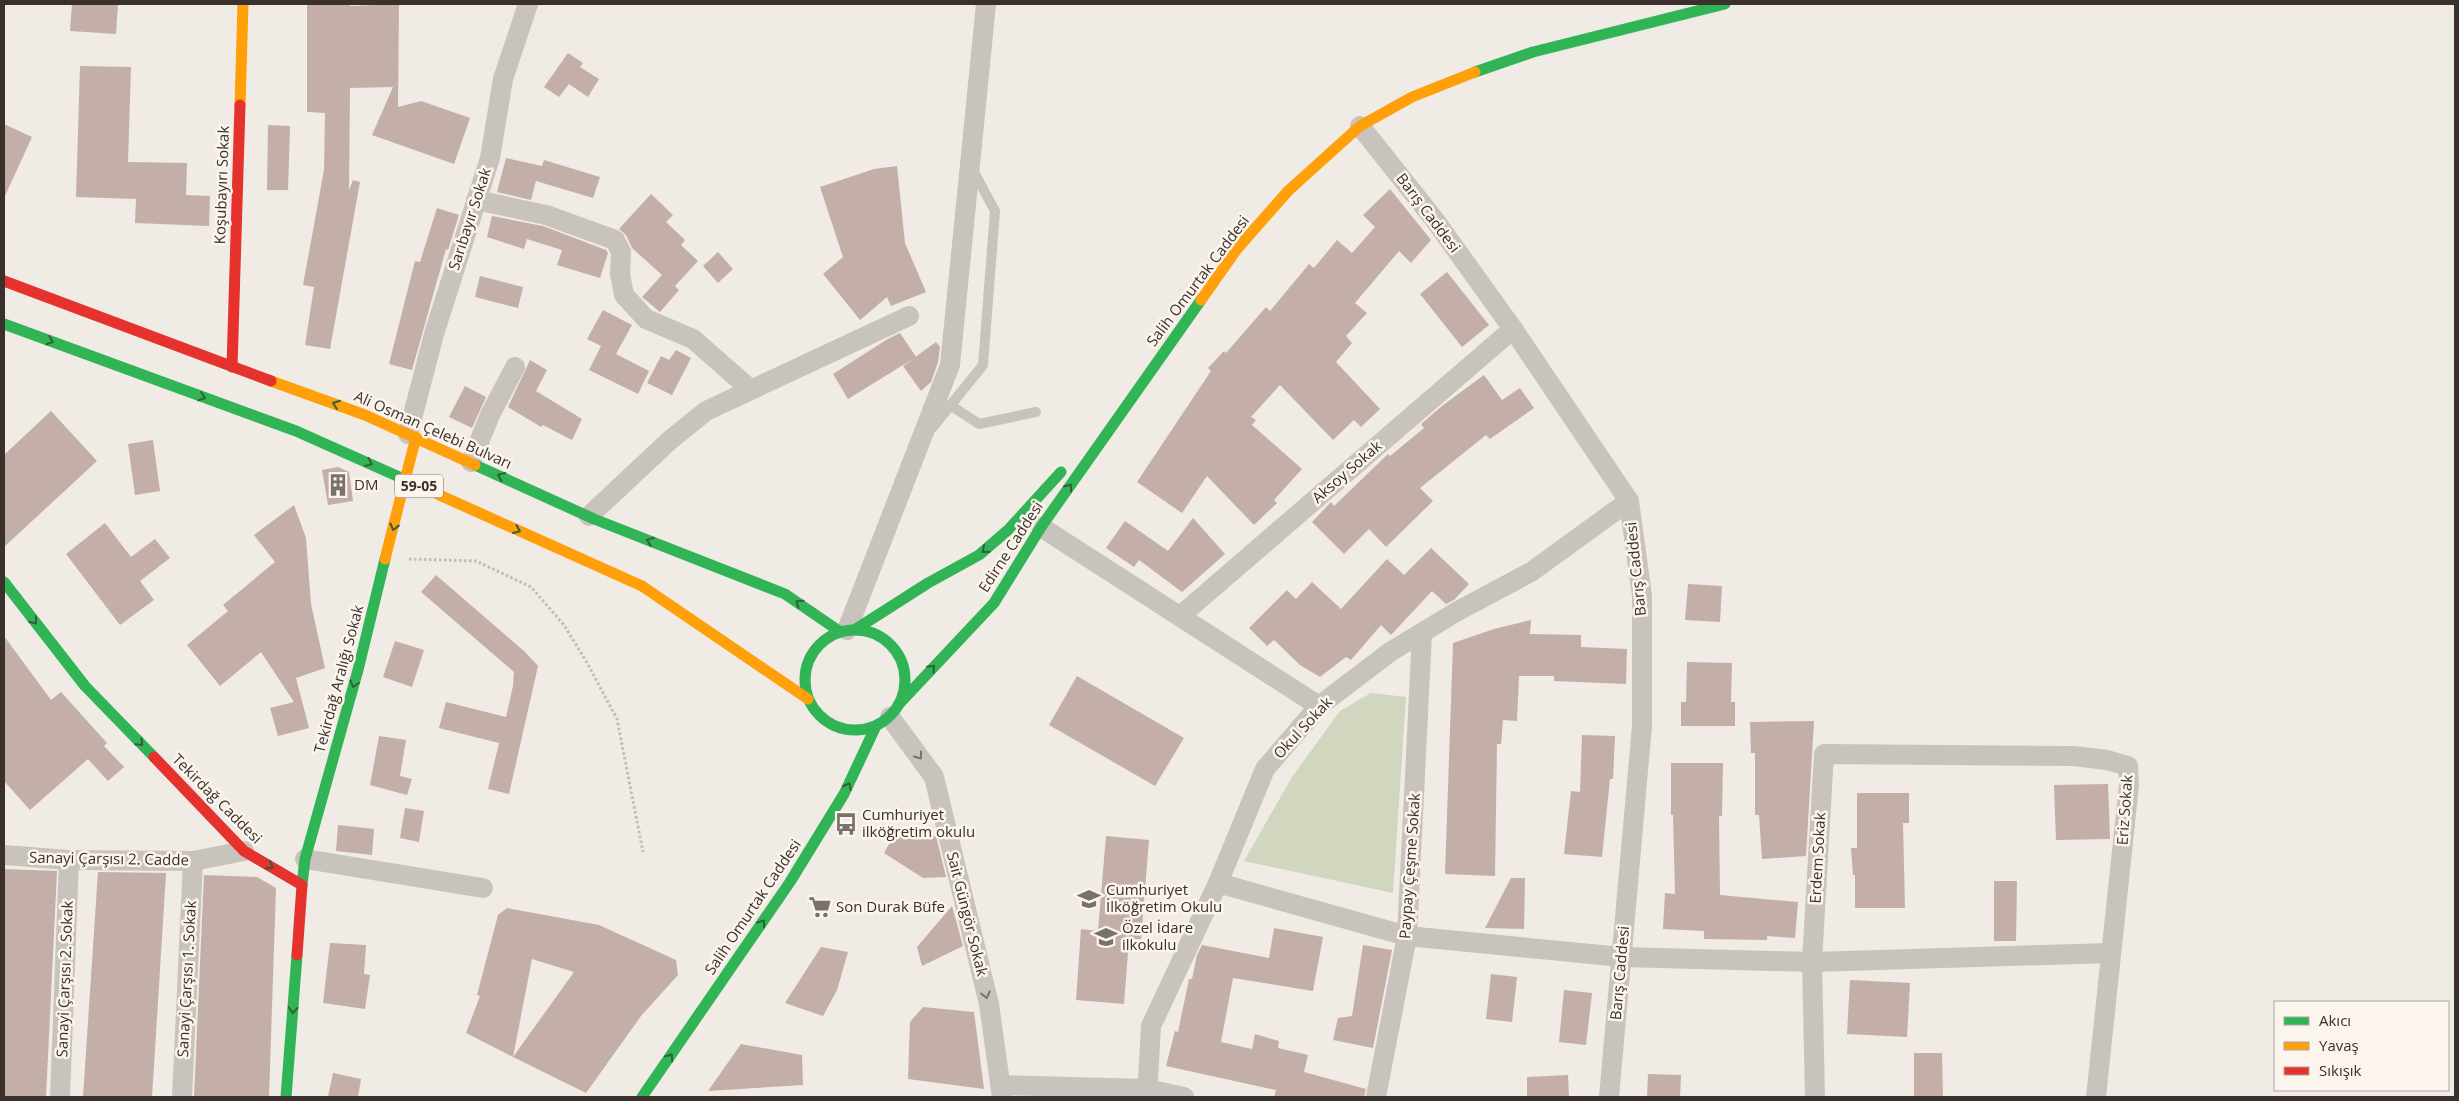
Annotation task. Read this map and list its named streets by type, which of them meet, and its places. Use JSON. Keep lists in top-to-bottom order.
{
  "streets": {
    "main road": [
      "Koşubayırı Sokak",
      "Salih Omurtak Caddesi",
      "Ali Osman Çelebi Bulvarı",
      "59-05",
      "Edirne Caddesi",
      "Tekirdağ Aralığı Sokak",
      "Tekirdağ Caddesi"
    ],
    "street": [
      "Barış Caddesi",
      "Sarıbayır Sokak",
      "Aksoy Sokak",
      "Okul Sokak",
      "Eriz Sokak",
      "Erdem Sokak",
      "Sanayi Çarşısı 2. Cadde",
      "Paypay Çeşme Sokak",
      "Sait Güngör Sokak",
      "Sanayi Çarşısı 2. Sokak",
      "Sanayi Çarşısı 1. Sokak"
    ]
  },
  "crossings": [
    ["Koşubayırı Sokak", "Ali Osman Çelebi Bulvarı"],
    ["Barış Caddesi", "Salih Omurtak Caddesi"],
    ["Barış Caddesi", "Aksoy Sokak"],
    ["Barış Caddesi", "Okul Sokak"],
    ["Sarıbayır Sokak", "Ali Osman Çelebi Bulvarı"],
    ["Sarıbayır Sokak", "Tekirdağ Aralığı Sokak"],
    ["Salih Omurtak Caddesi", "Ali Osman Çelebi Bulvarı"],
    ["Salih Omurtak Caddesi", "59-05"],
    ["Salih Omurtak Caddesi", "Edirne Caddesi"],
    ["Salih Omurtak Caddesi", "Sait Güngör Sokak"],
    ["Ali Osman Çelebi Bulvarı", "59-05"],
    ["Ali Osman Çelebi Bulvarı", "Edirne Caddesi"],
    ["Ali Osman Çelebi Bulvarı", "Tekirdağ Aralığı Sokak"],
    ["Ali Osman Çelebi Bulvarı", "Sait Güngör Sokak"],
    ["59-05", "Edirne Caddesi"],
    ["59-05", "Tekirdağ Aralığı Sokak"],
    ["59-05", "Sait Güngör Sokak"],
    ["Edirne Caddesi", "Sait Güngör Sokak"],
    ["Tekirdağ Aralığı Sokak", "Tekirdağ Caddesi"],
    ["Okul Sokak", "Paypay Çeşme Sokak"],
    ["Tekirdağ Caddesi", "Sanayi Çarşısı 2. Cadde"],
    ["Eriz Sokak", "Erdem Sokak"],
    ["Sanayi Çarşısı 2. Cadde", "Sanayi Çarşısı 2. Sokak"],
    ["Sanayi Çarşısı 2. Cadde", "Sanayi Çarşısı 1. Sokak"]
  ],
  "one_way": [
    "Salih Omurtak Caddesi",
    "Tekirdağ Aralığı Sokak",
    "Tekirdağ Caddesi",
    "Sait Güngör Sokak"
  ],
  "places": {
    "building": ["DM"],
    "bus stop": ["Cumhuriyet ilköğretim okulu"],
    "school or university": ["Cumhuriyet İlköğretim Okulu", "Özel İdare ilkokulu"],
    "supermarket": ["Son Durak Büfe"]
  },
  "legend": ["Akıcı", "Yavaş", "Sıkışık"]
}
